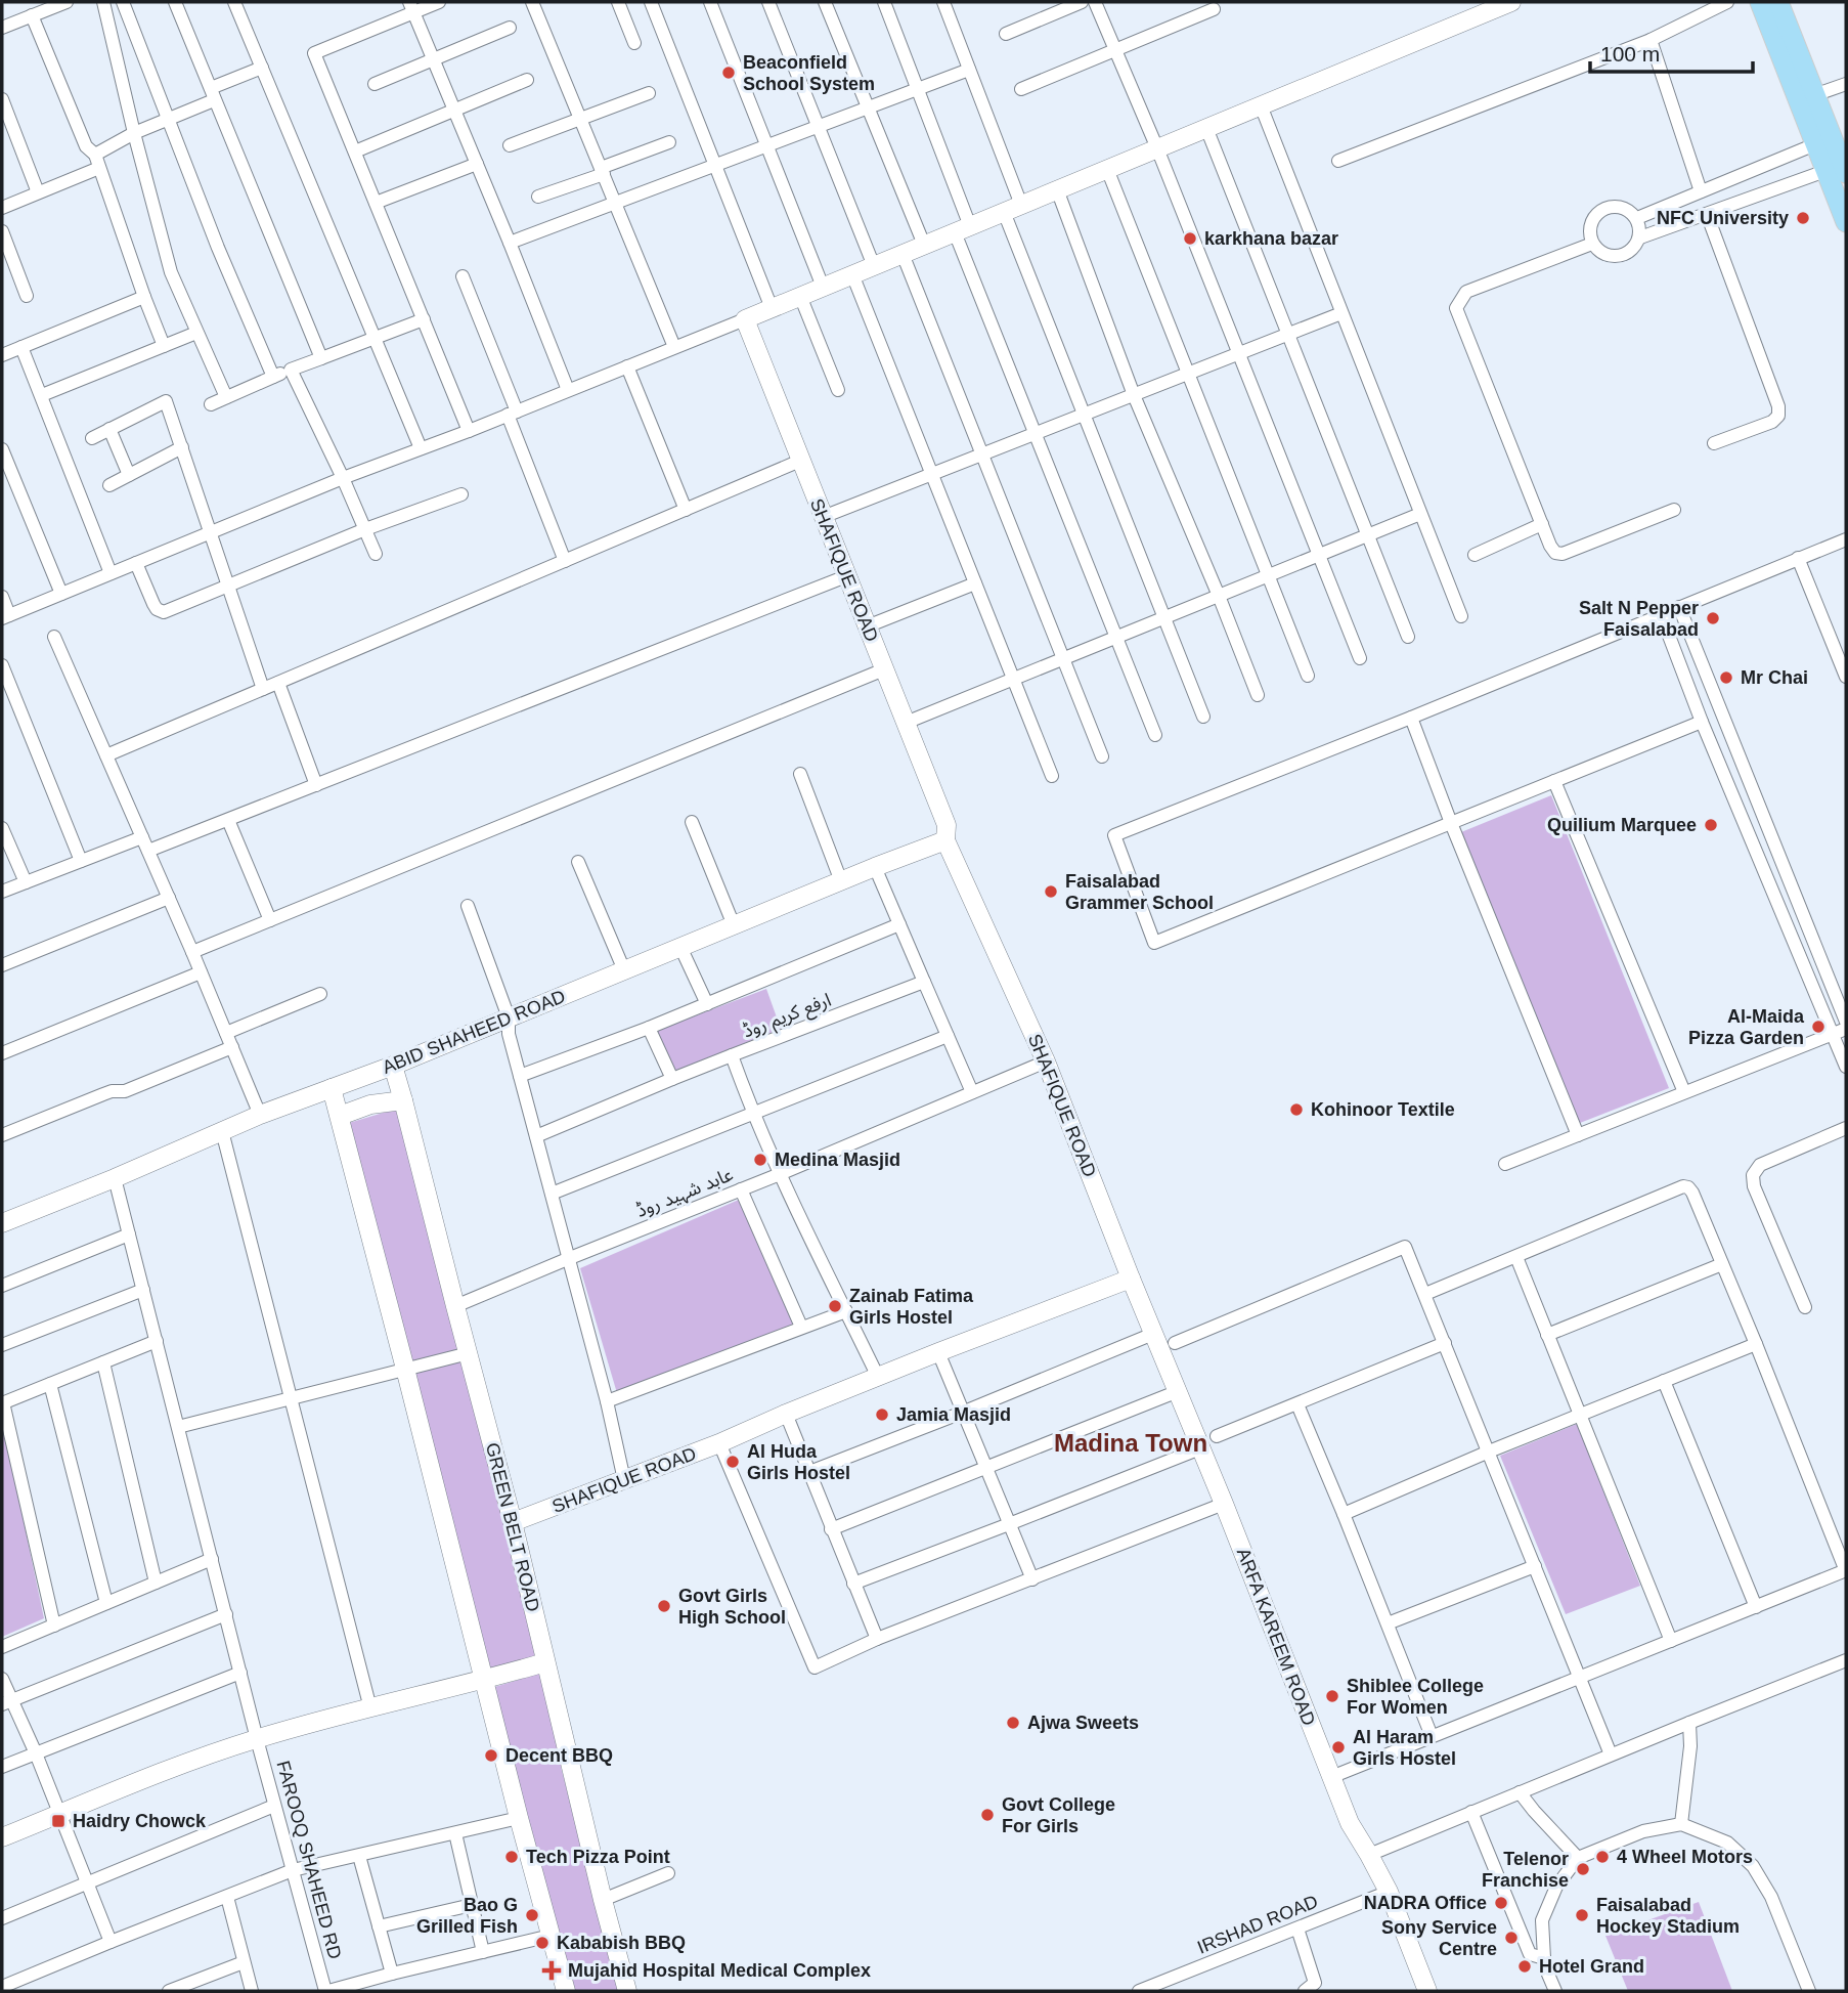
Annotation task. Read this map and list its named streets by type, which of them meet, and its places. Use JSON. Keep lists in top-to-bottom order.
{
  "streets": {
    "street": [
      "SHAFIQUE ROAD",
      "ارفع کریم روڈ",
      "ABID SHAHEED ROAD",
      "عابد شہید روڈ",
      "GREEN BELT ROAD",
      "ARFA KAREEM ROAD",
      "FAROOQ SHAHEED RD",
      "IRSHAD ROAD"
    ]
  },
  "crossings": [
    ["SHAFIQUE ROAD", "ارفع کریم روڈ"],
    ["SHAFIQUE ROAD", "ABID SHAHEED ROAD"],
    ["SHAFIQUE ROAD", "عابد شہید روڈ"],
    ["SHAFIQUE ROAD", "GREEN BELT ROAD"],
    ["SHAFIQUE ROAD", "ARFA KAREEM ROAD"],
    ["ارفع کریم روڈ", "عابد شہید روڈ"],
    ["ABID SHAHEED ROAD", "GREEN BELT ROAD"],
    ["ABID SHAHEED ROAD", "FAROOQ SHAHEED RD"],
    ["عابد شہید روڈ", "GREEN BELT ROAD"],
    ["ARFA KAREEM ROAD", "IRSHAD ROAD"]
  ],
  "districts": ["Madina Town"],
  "places": {
    "other": [
      "Beaconfield School System",
      "NFC University",
      "karkhana bazar",
      "Salt N Pepper Faisalabad",
      "Mr Chai",
      "Quilium Marquee",
      "Faisalabad Grammer School",
      "Al-Maida Pizza Garden",
      "Kohinoor Textile",
      "Medina Masjid",
      "Zainab Fatima Girls Hostel",
      "Jamia Masjid",
      "Al Huda Girls Hostel",
      "Govt Girls High School",
      "Shiblee College For Women",
      "Ajwa Sweets",
      "Al Haram Girls Hostel",
      "Decent BBQ",
      "Govt College For Girls",
      "Tech Pizza Point",
      "4 Wheel Motors",
      "Telenor Franchise",
      "NADRA Office",
      "Bao G Grilled Fish",
      "Faisalabad Hockey Stadium",
      "Sony Service Centre",
      "Kababish BBQ",
      "Hotel Grand"
    ],
    "transit": ["Haidry Chowck"],
    "health": ["Mujahid Hospital Medical Complex"]
  },
  "scale_bar": "100 m"
}
